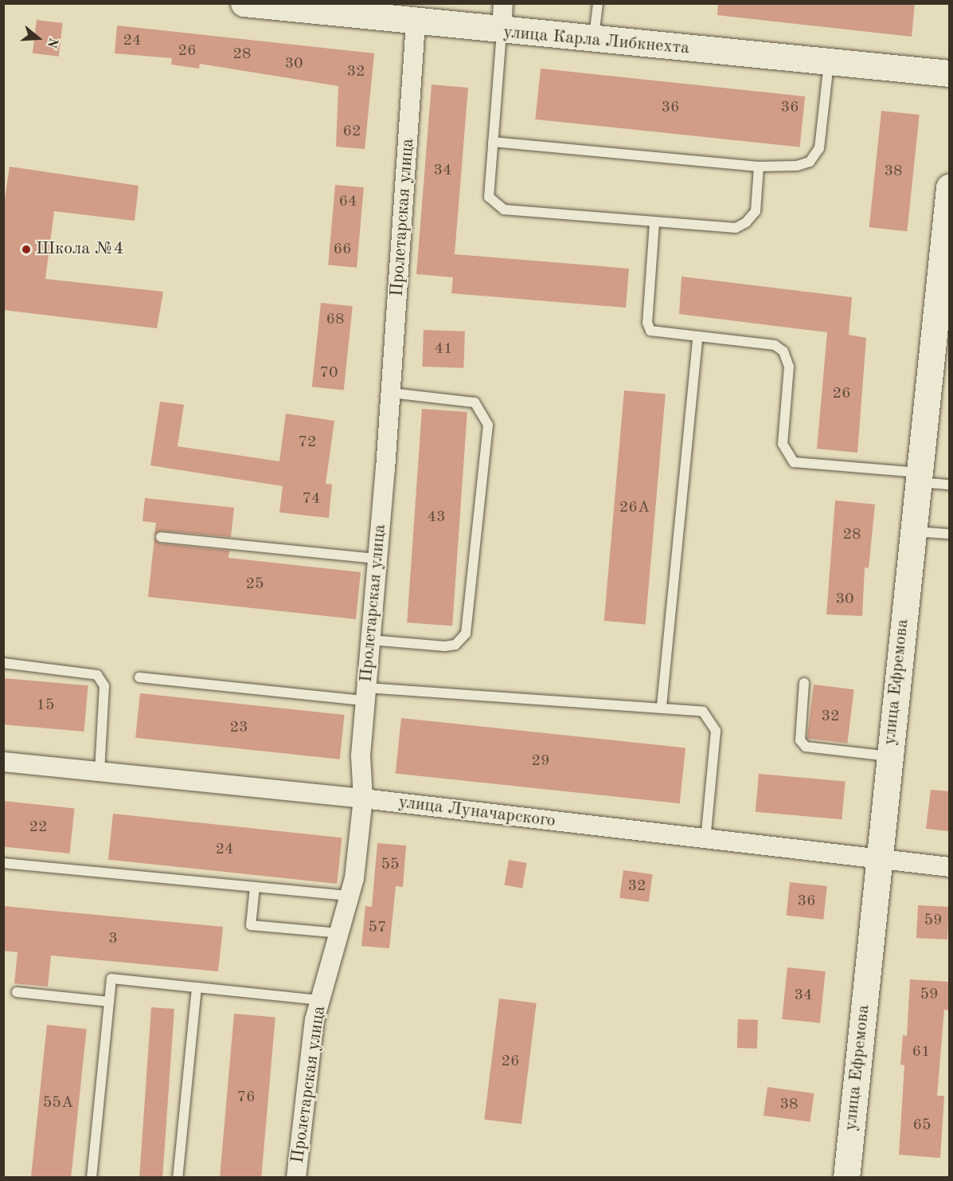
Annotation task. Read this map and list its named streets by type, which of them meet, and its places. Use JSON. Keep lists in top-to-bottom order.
{
  "streets": {
    "main road": ["улица Карла Либкнехта", "улица Ефремова"],
    "street": ["Пролетарская улица", "улица Луначарского"]
  },
  "crossings": [
    ["улица Карла Либкнехта", "Пролетарская улица"],
    ["Пролетарская улица", "улица Луначарского"],
    ["улица Ефремова", "улица Луначарского"]
  ],
  "places": ["Школа №4"],
  "house_numbers": [
    "24",
    "26",
    "28",
    "30",
    "32",
    "36",
    "36",
    "62",
    "34",
    "38",
    "64",
    "66",
    "68",
    "41",
    "70",
    "26",
    "72",
    "74",
    "26А",
    "43",
    "28",
    "25",
    "30",
    "15",
    "32",
    "23",
    "29",
    "22",
    "24",
    "55",
    "32",
    "36",
    "59",
    "57",
    "3",
    "59",
    "34",
    "61",
    "26",
    "76",
    "55А",
    "38",
    "65"
  ],
  "north": "right"
}
